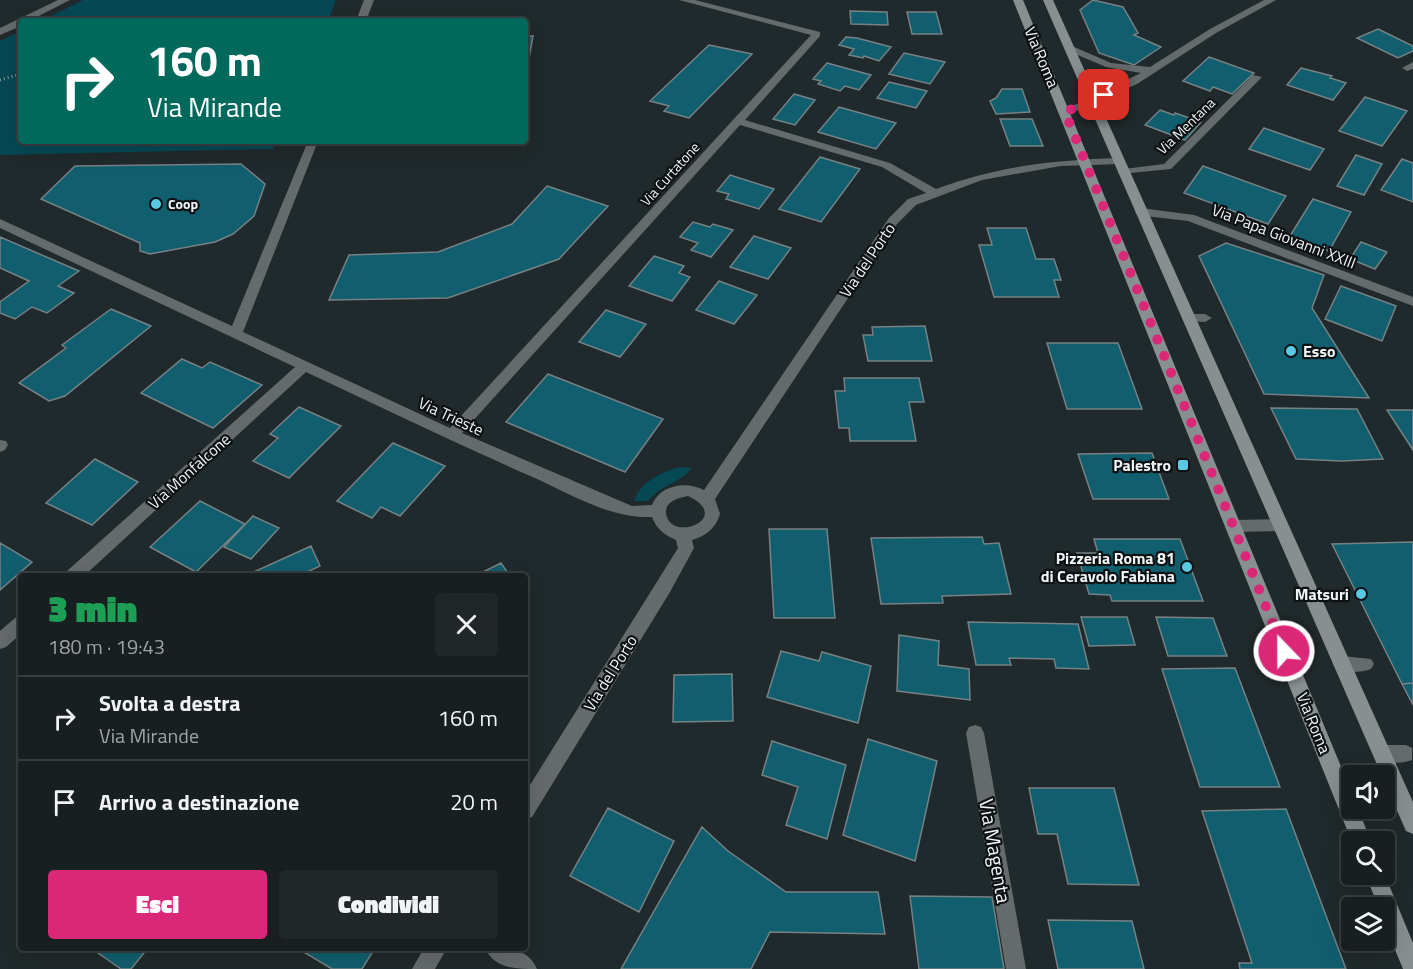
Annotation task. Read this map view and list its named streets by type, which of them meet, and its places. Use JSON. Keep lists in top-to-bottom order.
{
  "streets": {
    "main road": ["Via Roma"],
    "street": [
      "Via Mentana",
      "Via Curtatone",
      "Via Papa Giovanni XXIII",
      "Via del Porto",
      "Via Trieste",
      "Via Monfalcone",
      "Via Magenta"
    ]
  },
  "crossings": [
    ["Via Roma", "Via Mentana"],
    ["Via Roma", "Via Papa Giovanni XXIII"],
    ["Via Roma", "Via del Porto"],
    ["Via Mentana", "Via del Porto"],
    ["Via Curtatone", "Via Trieste"],
    ["Via del Porto", "Via Trieste"],
    ["Via Trieste", "Via Monfalcone"]
  ],
  "places": {
    "other": [
      "Coop",
      "Esso",
      "Pizzeria Roma 81 di Ceravolo Fabiana",
      "Matsuri"
    ],
    "transit": ["Palestro"]
  },
  "page": {
    "turn": ["160 m", "Via Mirande"],
    "heading": ["3 min", "180 m · 19:43"],
    "list": [
      {
        "name": "Svolta a destra",
        "note": "Via Mirande",
        "value": "160 m"
      },
      {
        "name": "Arrivo a destinazione",
        "value": "20 m"
      }
    ],
    "buttons": ["Esci", "Condividi"]
  }
}
